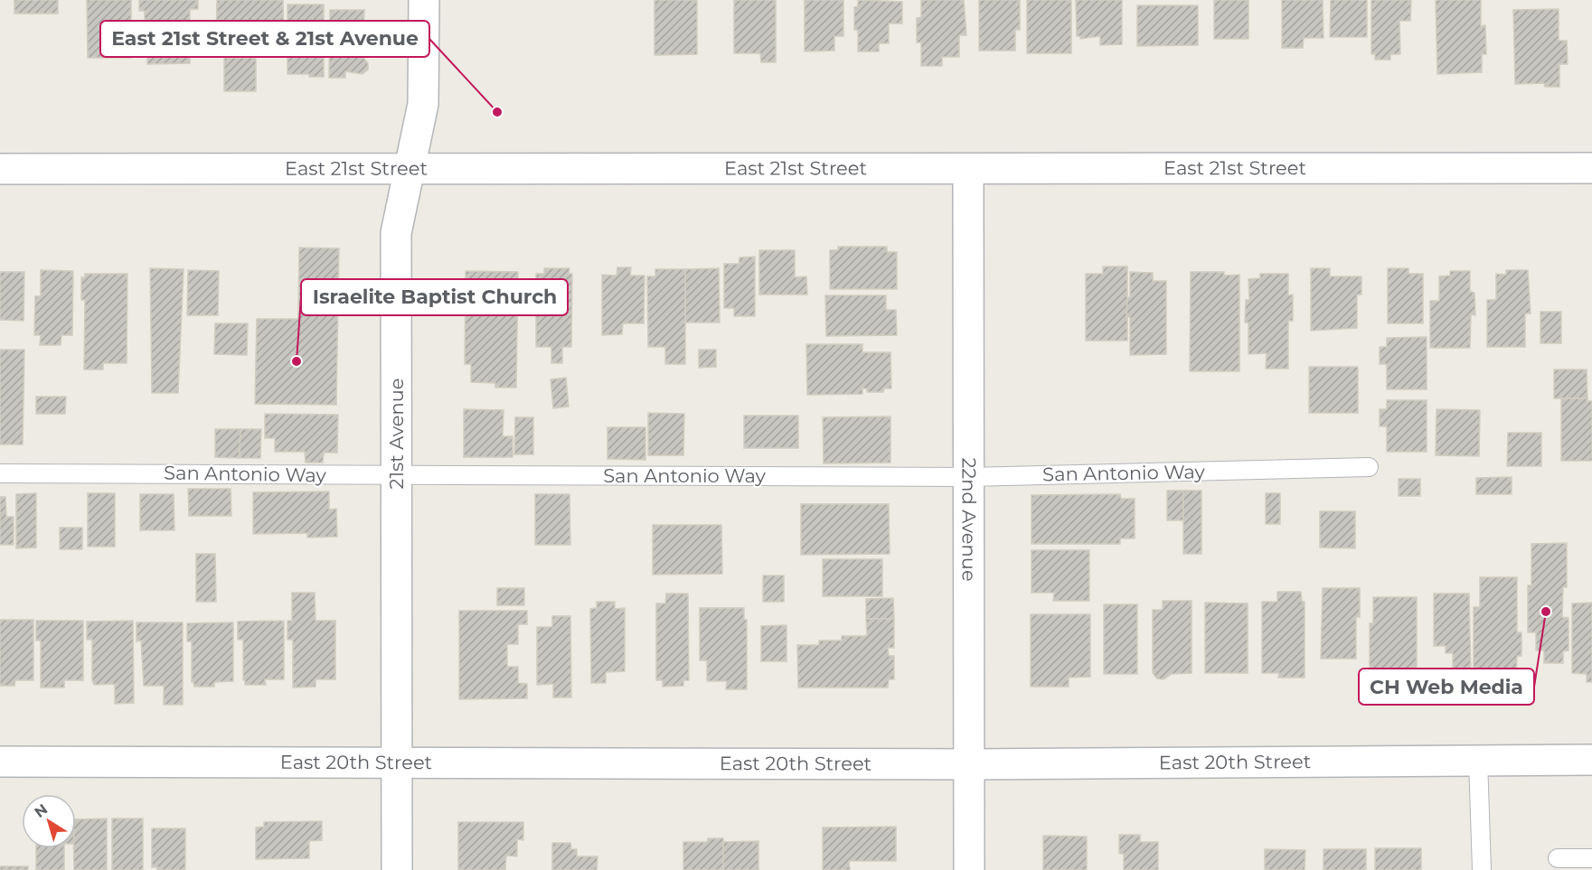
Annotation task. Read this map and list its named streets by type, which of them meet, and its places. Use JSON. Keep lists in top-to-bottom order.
{
  "streets": {
    "street": [
      "East 21st Street",
      "21st Avenue",
      "22nd Avenue",
      "East 20th Street"
    ],
    "lane": ["San Antonio Way"]
  },
  "crossings": [
    ["East 21st Street", "21st Avenue"],
    ["East 21st Street", "22nd Avenue"],
    ["21st Avenue", "San Antonio Way"],
    ["21st Avenue", "East 20th Street"],
    ["San Antonio Way", "22nd Avenue"],
    ["22nd Avenue", "East 20th Street"]
  ],
  "places": ["East 21st Street & 21st Avenue", "Israelite Baptist Church", "CH Web Media"],
  "north": "top left"
}
